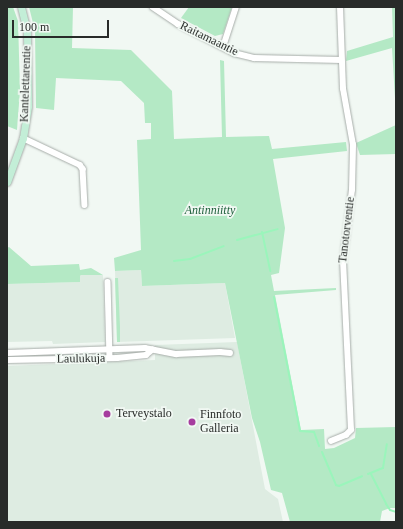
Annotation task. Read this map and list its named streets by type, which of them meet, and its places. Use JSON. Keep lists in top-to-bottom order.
{
  "streets": {
    "main road": ["Kantelettarentie"],
    "street": ["Raitamaantie", "Tanotorventie", "Laulukuja"]
  },
  "crossings": [
    ["Raitamaantie", "Tanotorventie"]
  ],
  "parks": ["Antinniitty"],
  "places": ["Terveystalo", "Finnfoto Galleria"],
  "scale_bar": "100 m"
}
